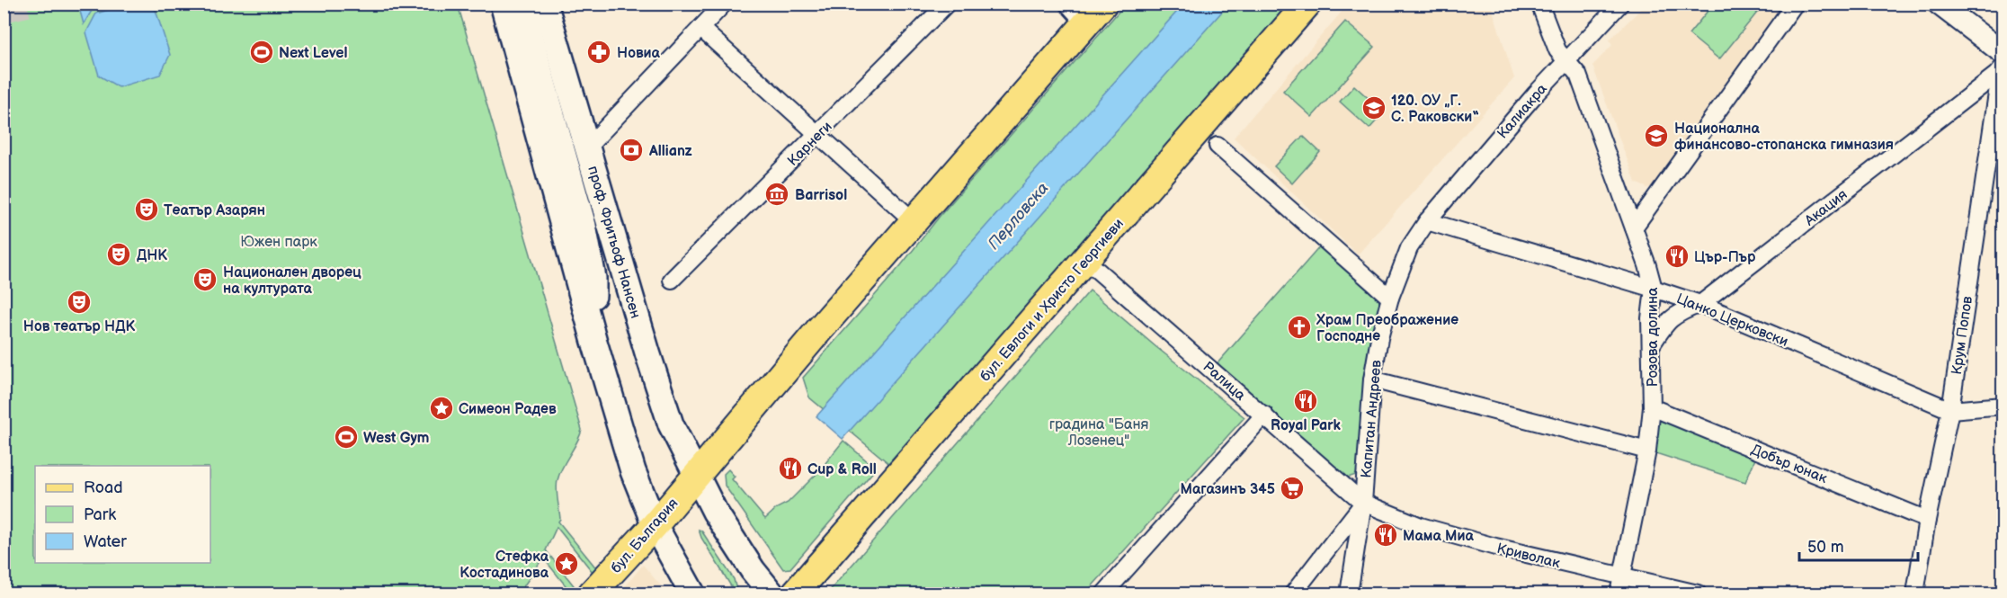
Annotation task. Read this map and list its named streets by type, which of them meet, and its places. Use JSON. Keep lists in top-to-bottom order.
{
  "streets": {
    "main road": ["проф. Фритьоф Нансен", "бул. Евлоги и Христо Георгиеви", "бул. България"],
    "street": [
      "Калиакра",
      "Карнеги",
      "Акация",
      "Цанко Церковски",
      "Крум Попов",
      "Розова долина",
      "Ралица",
      "Капитан Андреев",
      "Добър юнак",
      "Криволак"
    ]
  },
  "crossings": [
    ["Калиакра", "Цанко Церковски"],
    ["Калиакра", "Розова долина"],
    ["Калиакра", "Капитан Андреев"],
    ["Акация", "Цанко Церковски"],
    ["Акация", "Розова долина"],
    ["проф. Фритьоф Нансен", "бул. България"],
    ["бул. Евлоги и Христо Георгиеви", "Ралица"],
    ["Цанко Церковски", "Крум Попов"],
    ["Цанко Церковски", "Розова долина"],
    ["Цанко Церковски", "Капитан Андреев"],
    ["Крум Попов", "Добър юнак"],
    ["Розова долина", "Добър юнак"],
    ["Розова долина", "Криволак"],
    ["Ралица", "Капитан Андреев"],
    ["Ралица", "Криволак"],
    ["Капитан Андреев", "Криволак"]
  ],
  "water": ["Перловска"],
  "parks": ["Южен парк", "градина \"Баня Лозенец\""],
  "places": {
    "sports": ["Next Level", "West Gym"],
    "pharmacy": ["Новиа"],
    "school or university": ["120. ОУ „Г. С. Раковски“", "Национална финансово-стопанска гимназия"],
    "bank": ["Allianz"],
    "museum": ["Barrisol"],
    "theatre": [
      "Театър Азарян",
      "ДНК",
      "Национален дворец на културата",
      "Нов театър НДК"
    ],
    "restaurant": [
      "Цър-Пър",
      "Royal Park",
      "Cup & Roll",
      "Мама Миа"
    ],
    "church": ["Храм Преображение Господне"],
    "place": ["Симеон Радев", "Стефка Костадинова"],
    "supermarket": ["Магазинъ 345"]
  },
  "legend": ["Road", "Park", "Water"],
  "scale_bar": "50 m"
}
